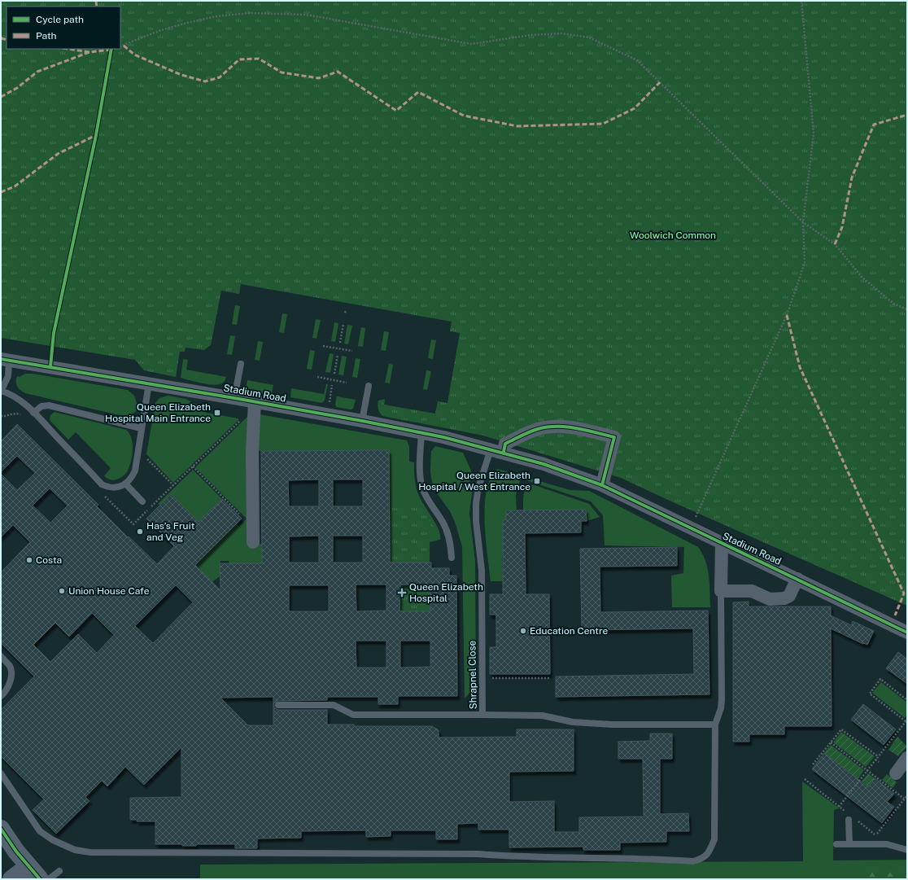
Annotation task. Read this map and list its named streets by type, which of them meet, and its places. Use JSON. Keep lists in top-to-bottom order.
{
  "streets": {
    "street": ["Stadium Road"],
    "lane": ["Shrapnel Close"]
  },
  "crossings": [
    ["Stadium Road", "Shrapnel Close"]
  ],
  "parks": ["Woolwich Common"],
  "places": {
    "transit": ["Queen Elizabeth Hospital Main Entrance", "Queen Elizabeth Hospital / West Entrance"],
    "other": [
      "Has’s Fruit and Veg",
      "Costa",
      "Union House Cafe",
      "Education Centre"
    ],
    "health": ["Queen Elizabeth Hospital"]
  },
  "legend": ["Cycle path", "Path"]
}
